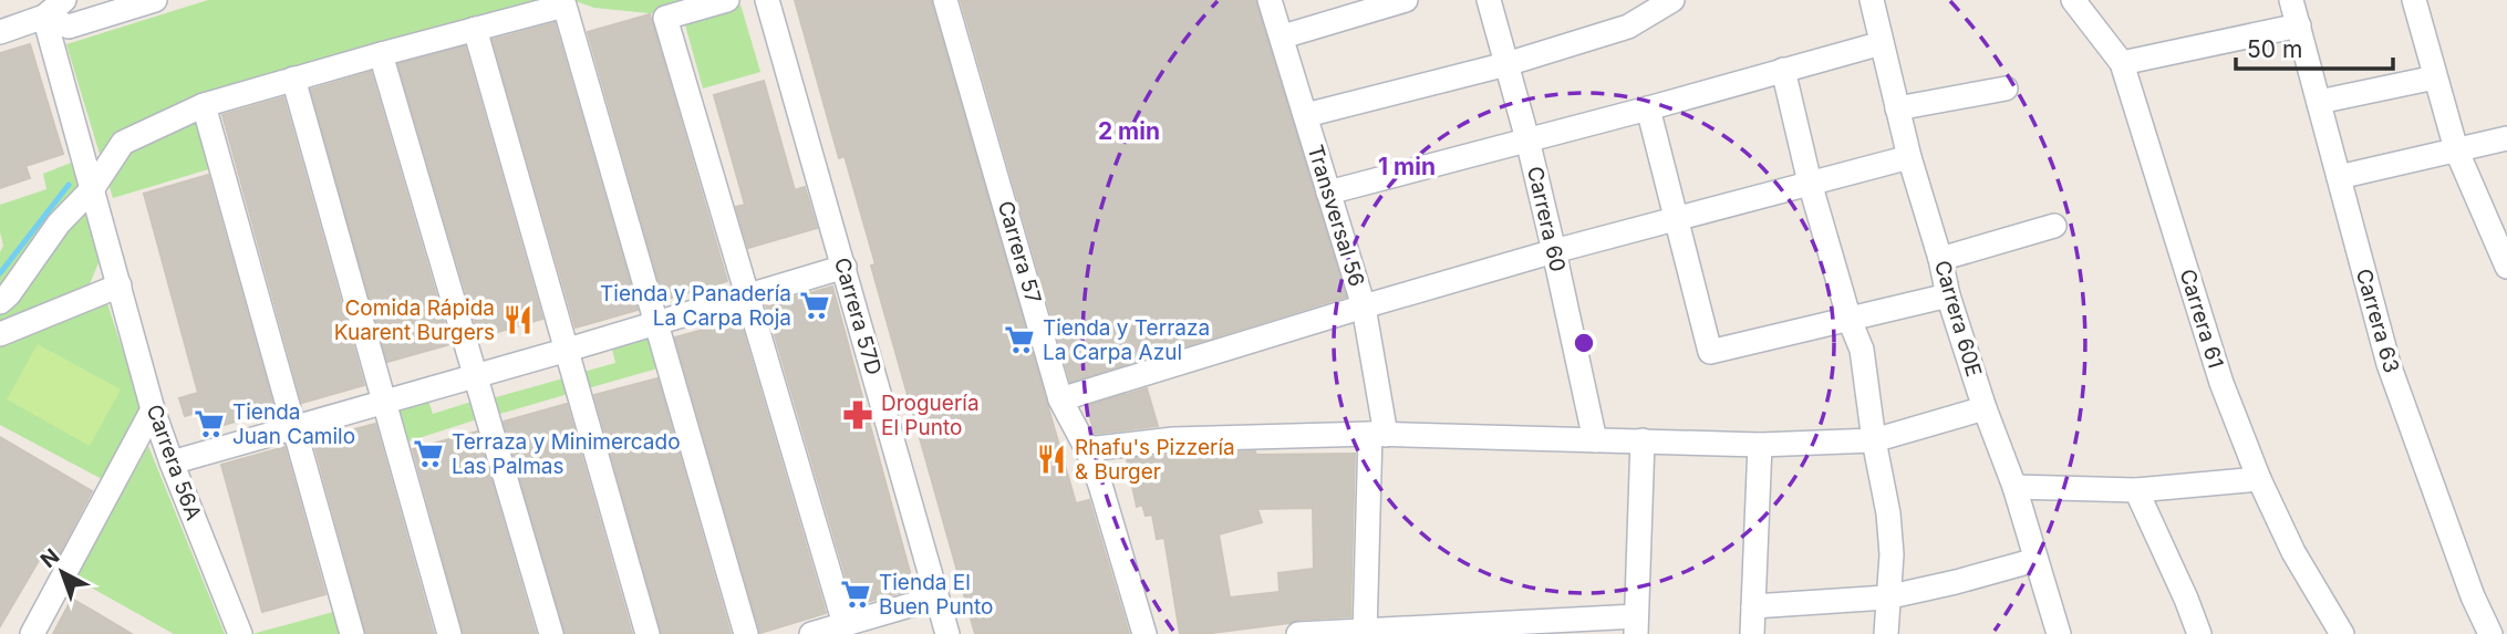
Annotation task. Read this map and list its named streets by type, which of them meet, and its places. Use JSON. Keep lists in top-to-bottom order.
{
  "streets": {
    "street": [
      "Transversal 56",
      "Carrera 60",
      "Carrera 57",
      "Carrera 57D",
      "Carrera 60E",
      "Carrera 61",
      "Carrera 63",
      "Carrera 56A"
    ]
  },
  "places": {
    "supermarket": [
      "Tienda y Panadería La Carpa Roja",
      "Tienda y Terraza La Carpa Azul",
      "Tienda Juan Camilo",
      "Terraza y Minimercado Las Palmas",
      "Tienda El Buen Punto"
    ],
    "restaurant": ["Comida Rápida Kuarent Burgers", "Rhafu's Pizzería & Burger"],
    "pharmacy": ["Droguería El Punto"]
  },
  "scale_bar": "50 m",
  "north": "top left",
  "rings": ["2 min", "1 min"]
}
